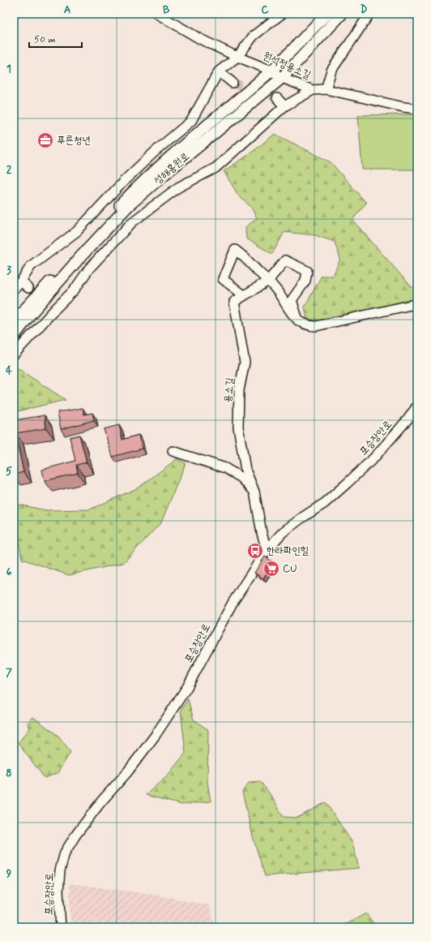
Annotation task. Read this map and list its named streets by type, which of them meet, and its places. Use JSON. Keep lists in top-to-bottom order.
{
  "streets": {
    "main road": ["성해홍원로"],
    "street": ["원석정용소길", "용소길", "포승장안로"]
  },
  "crossings": [
    ["원석정용소길", "성해홍원로"],
    ["용소길", "포승장안로"]
  ],
  "places": {
    "office": ["푸른청년"],
    "bus stop": ["한라파인힐"],
    "supermarket": ["CU"]
  },
  "scale_bar": "50 m",
  "grid": {
    "columns": [
      "A",
      "B",
      "C",
      "D"
    ],
    "rows": [
      "1",
      "2",
      "3",
      "4",
      "5",
      "6",
      "7",
      "8",
      "9"
    ]
  }
}
